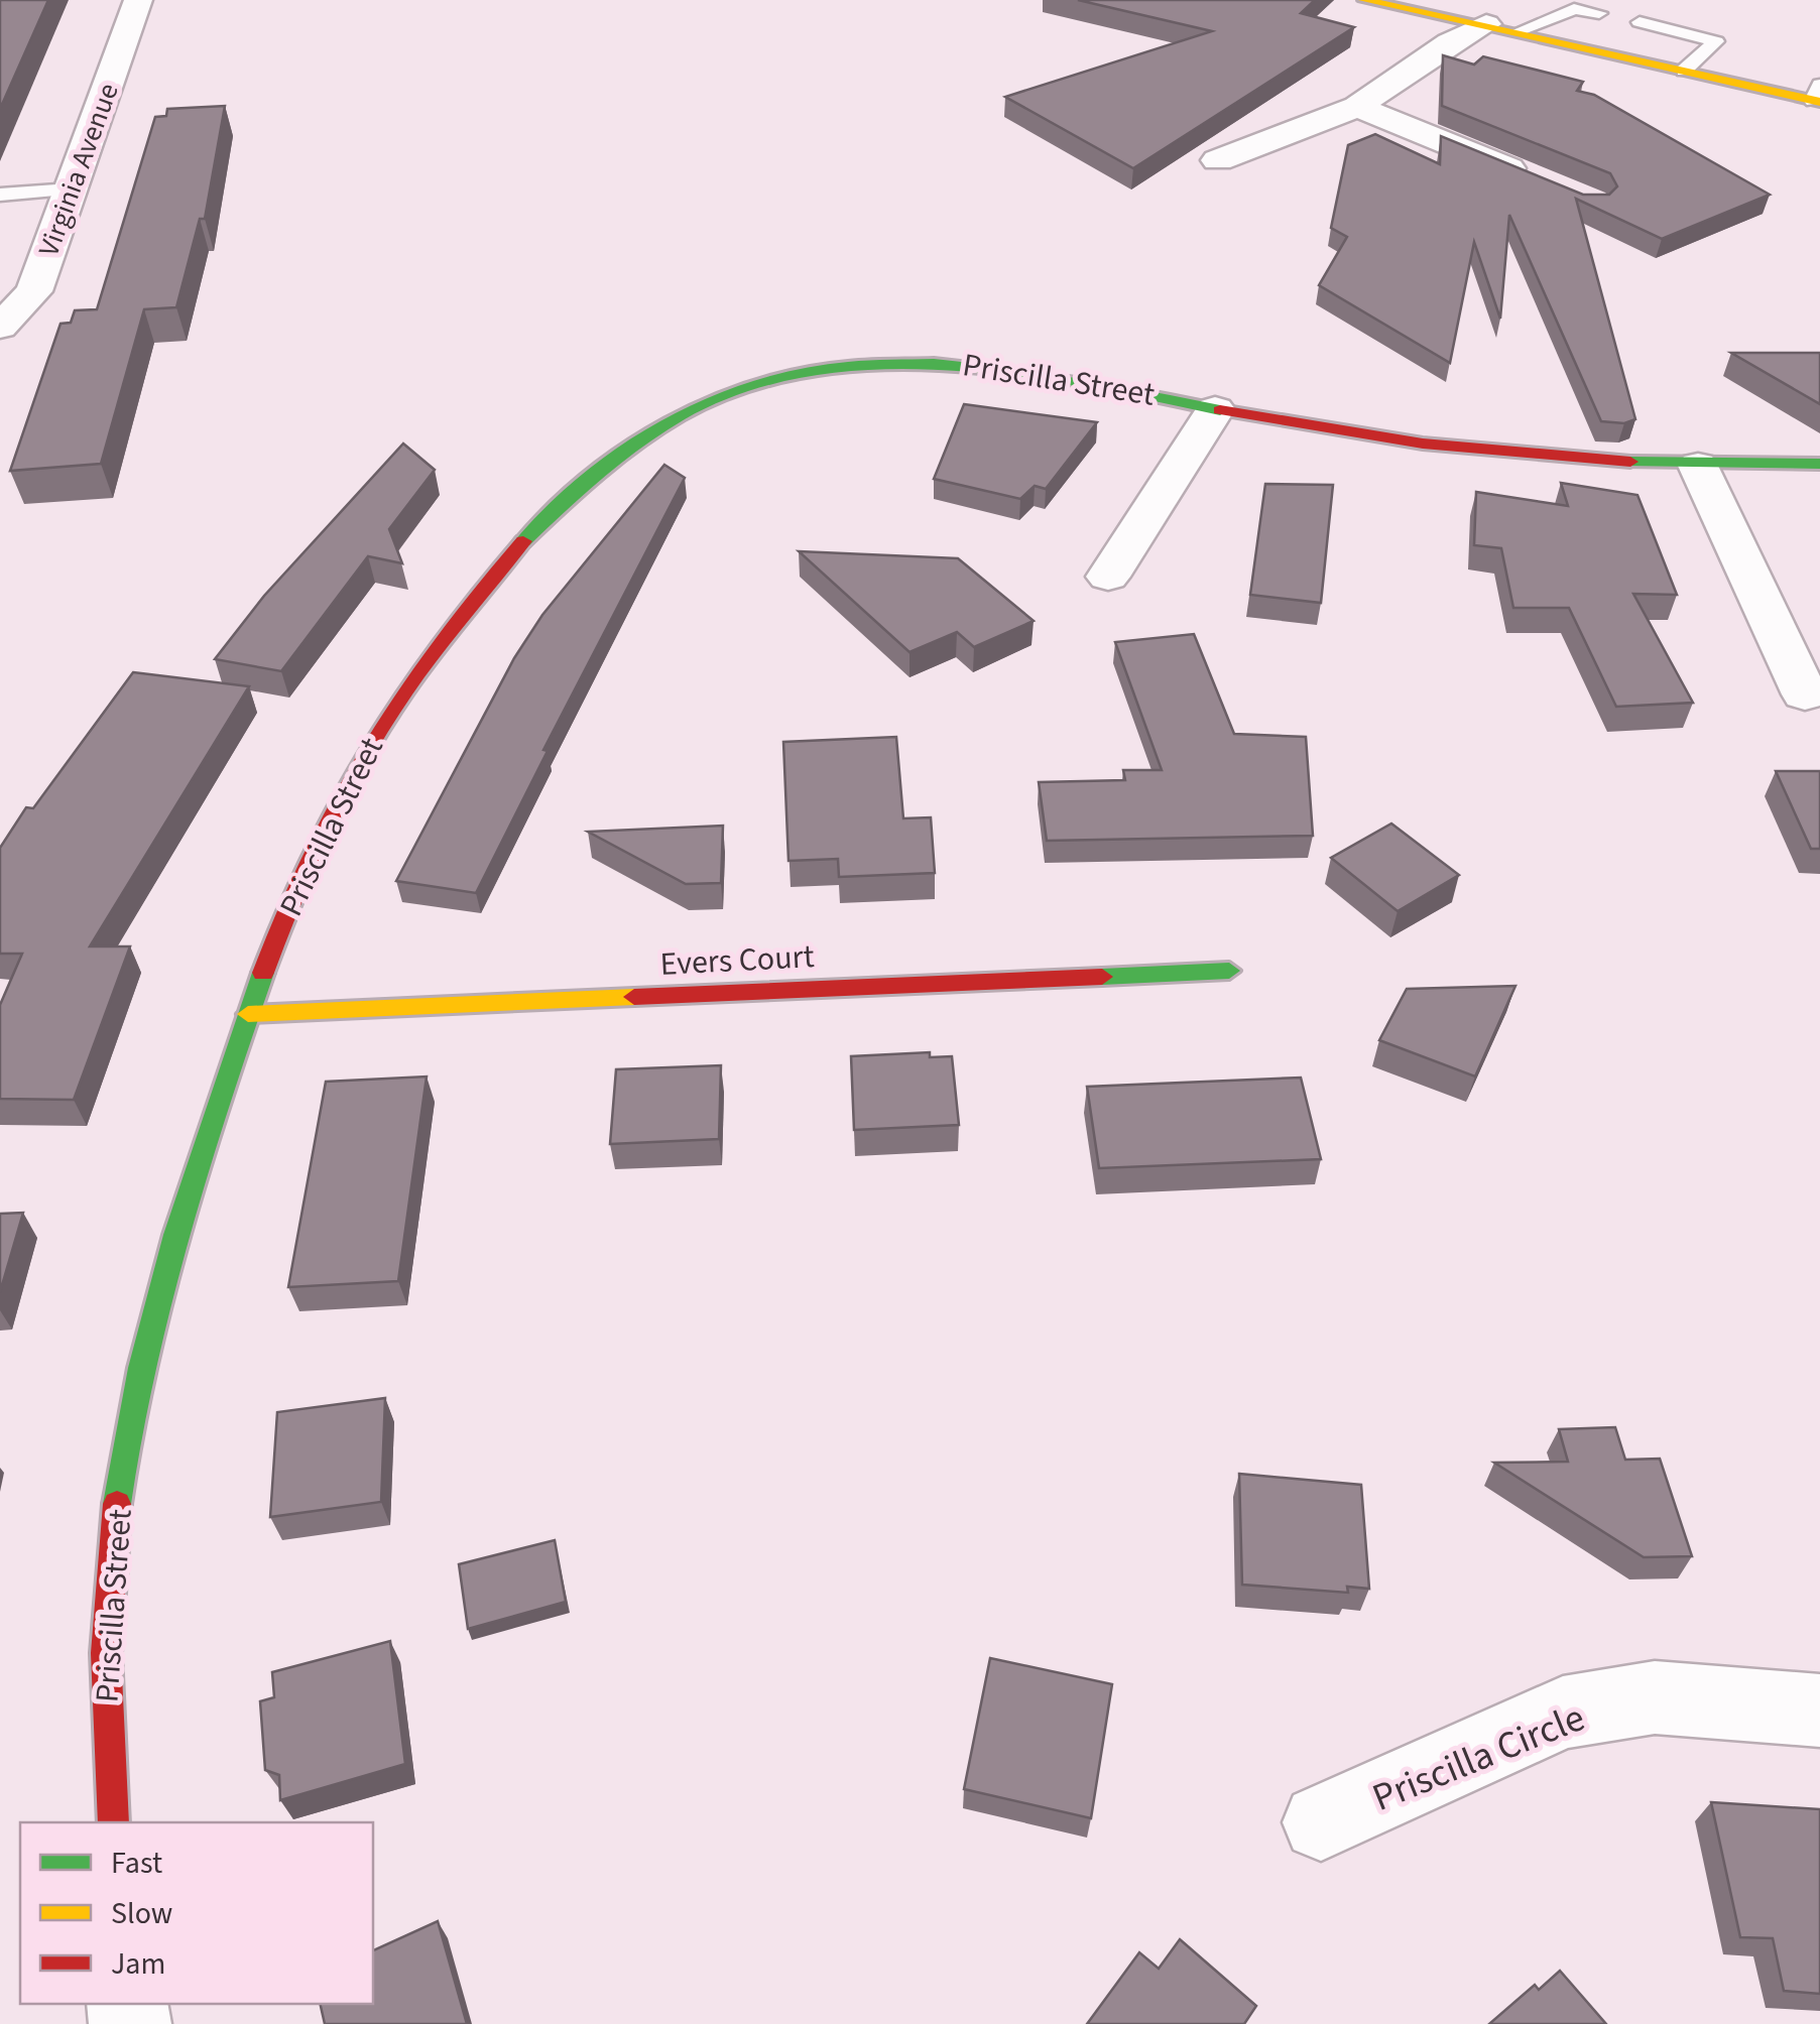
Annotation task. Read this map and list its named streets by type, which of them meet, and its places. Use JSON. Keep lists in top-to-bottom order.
{
  "streets": {
    "street": [
      "Virginia Avenue",
      "Priscilla Street",
      "Evers Court",
      "Priscilla Circle"
    ]
  },
  "crossings": [
    ["Priscilla Street", "Evers Court"]
  ],
  "legend": ["Fast", "Slow", "Jam"]
}
